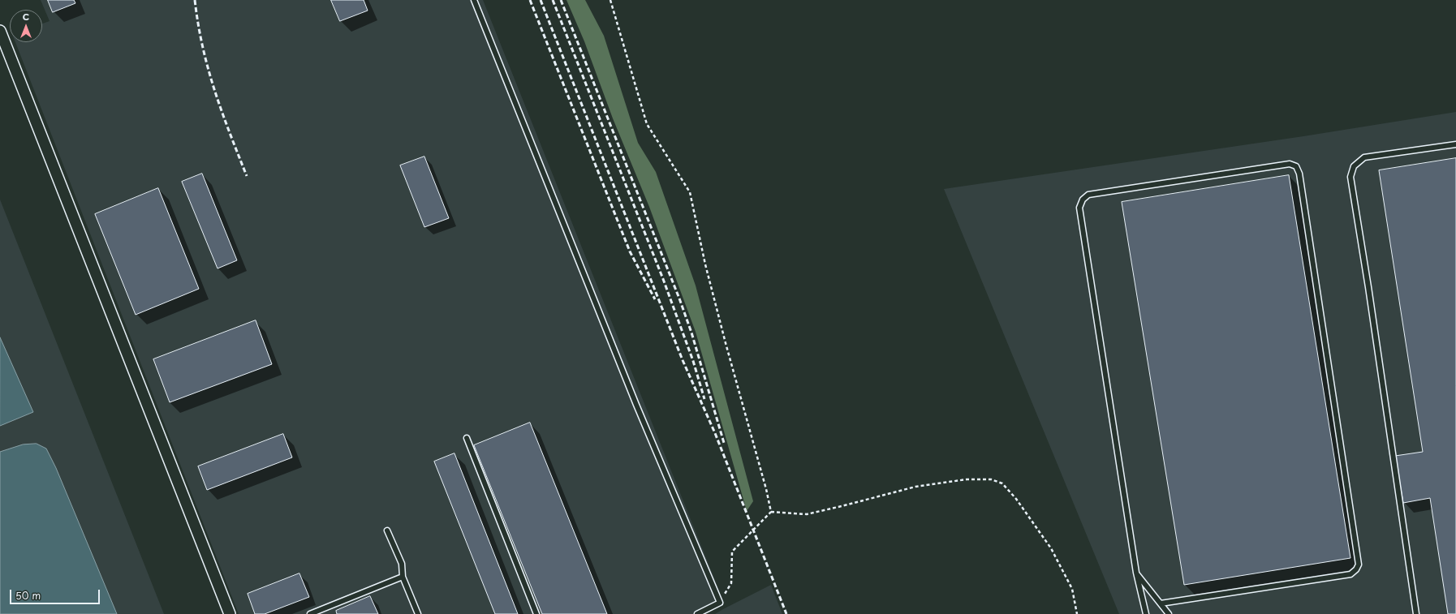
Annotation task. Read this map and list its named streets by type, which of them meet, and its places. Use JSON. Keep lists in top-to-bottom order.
{
  "scale_bar": "50 m",
  "north": "top"
}
